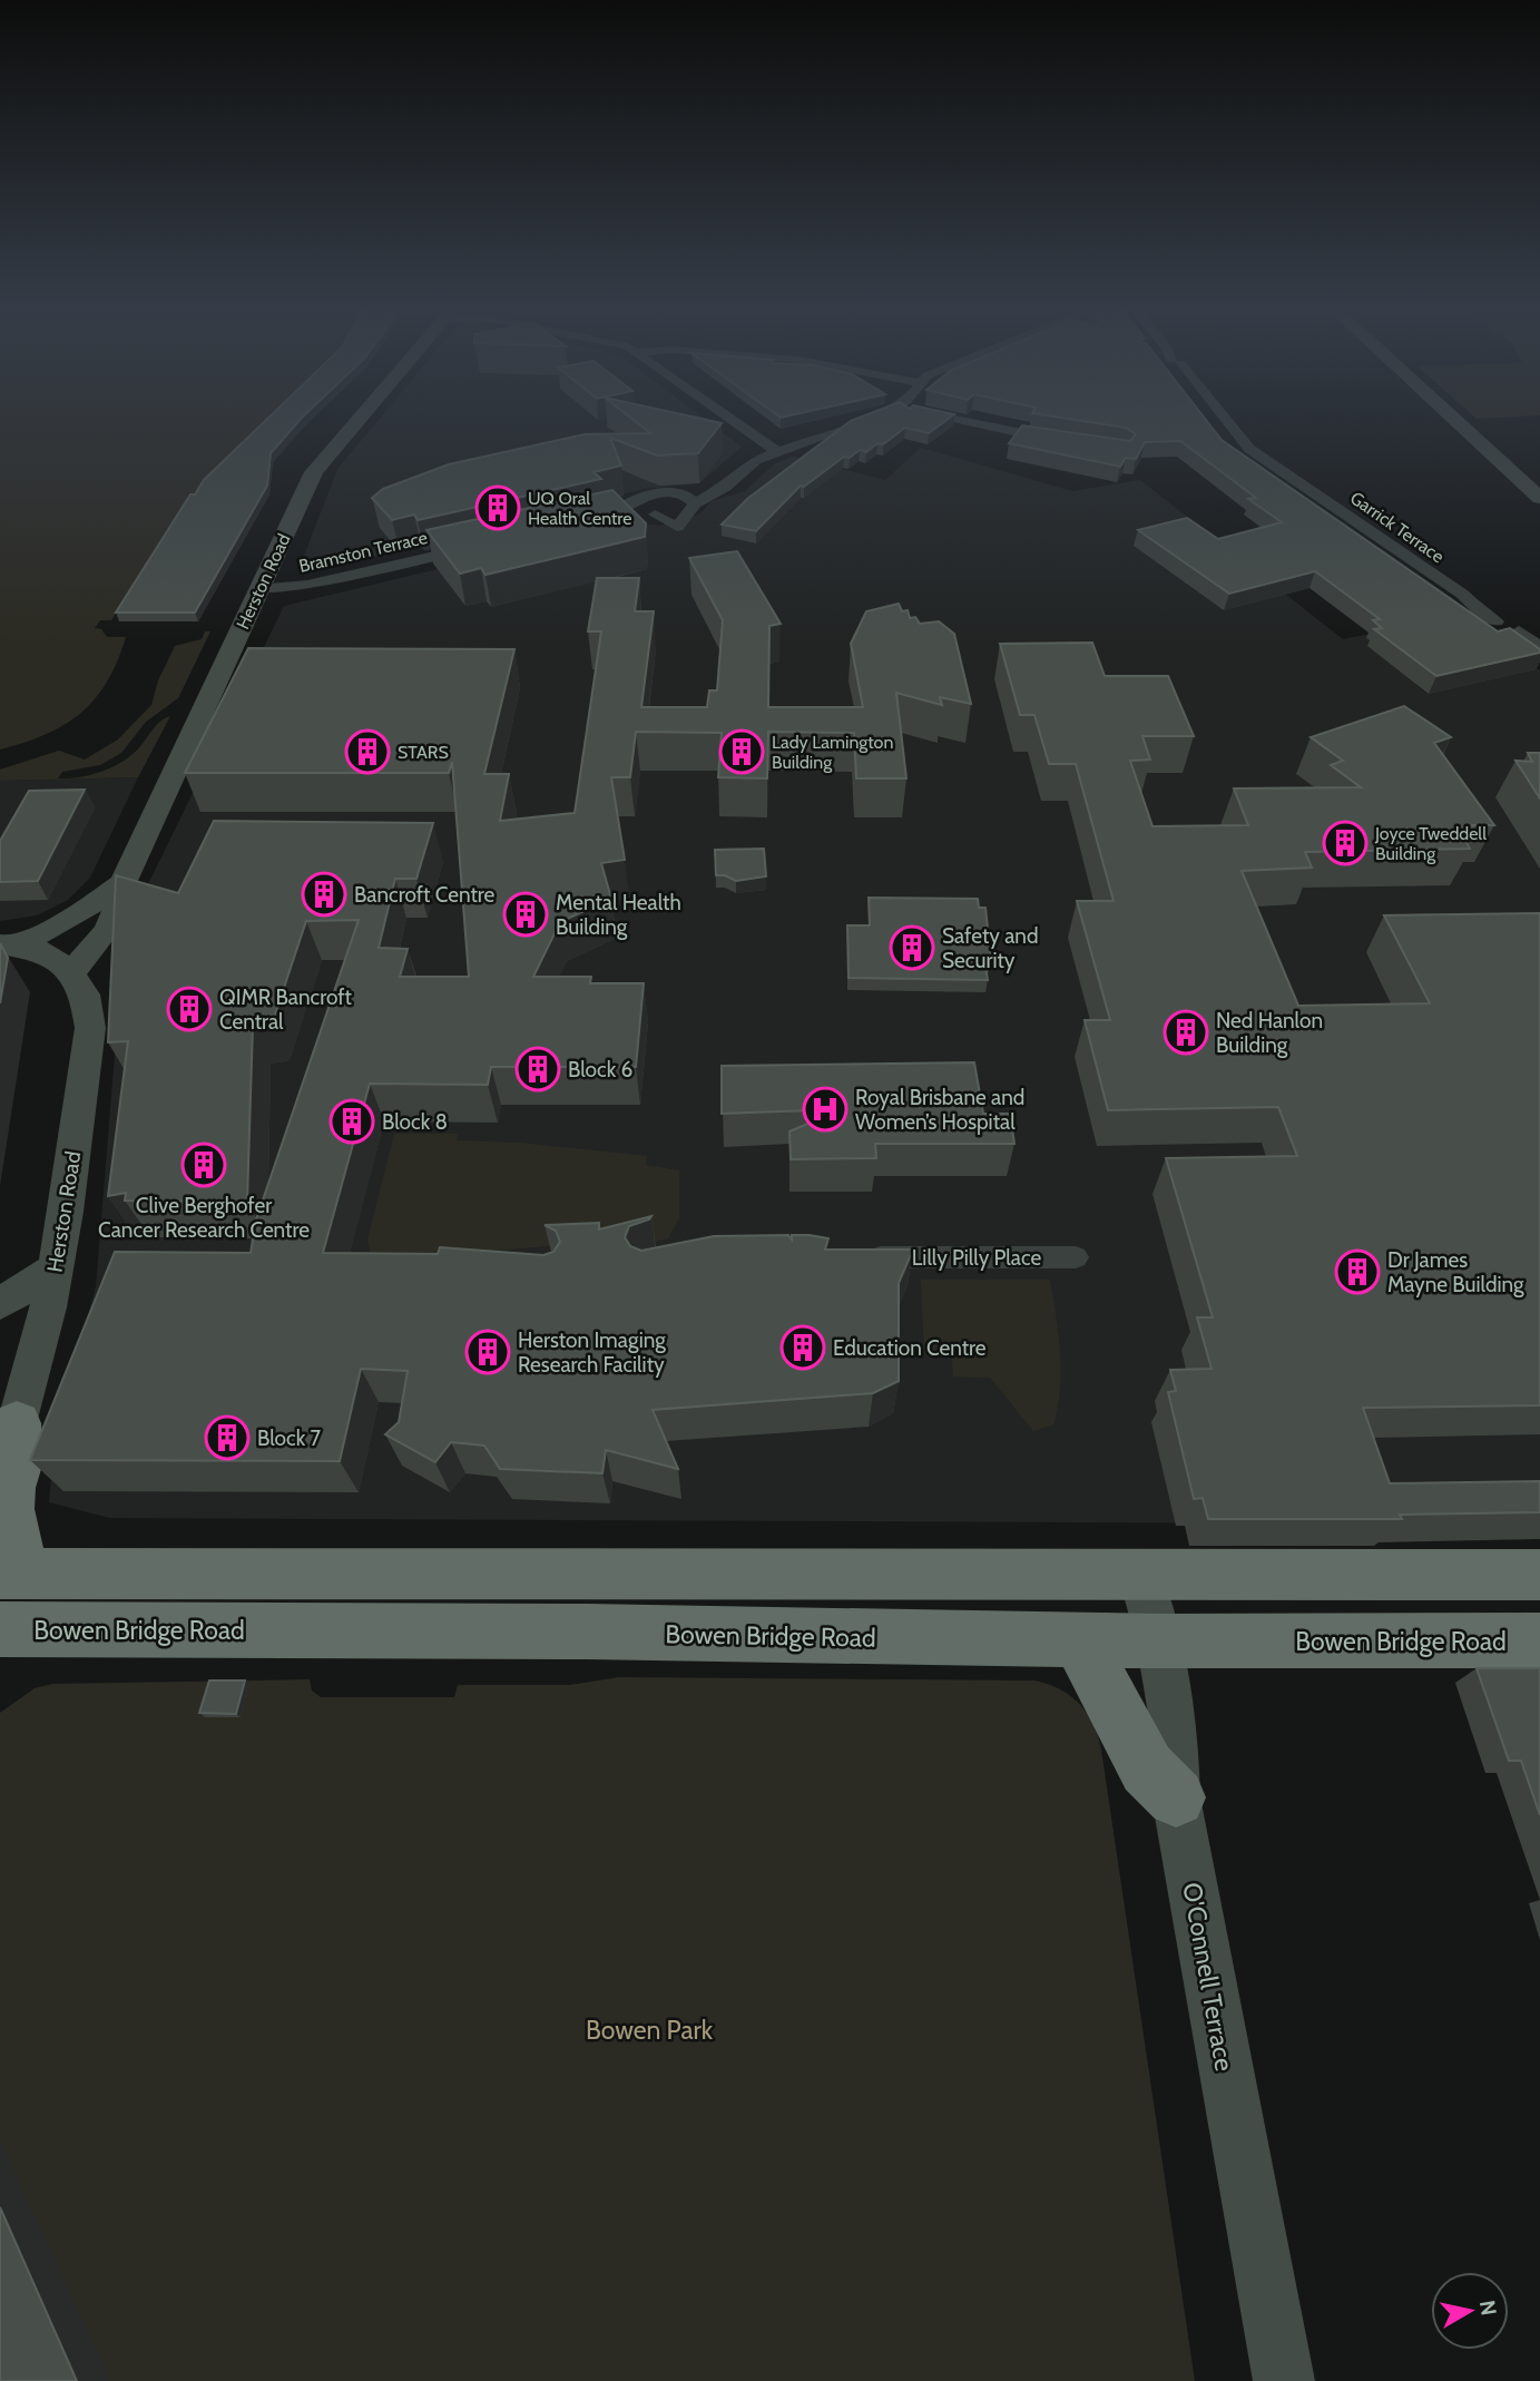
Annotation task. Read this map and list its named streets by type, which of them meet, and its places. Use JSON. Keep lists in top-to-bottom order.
{
  "streets": {
    "highway": ["Bowen Bridge Road"],
    "main road": ["Herston Road", "O'Connell Terrace"],
    "street": ["Garrick Terrace", "Bramston Terrace", "Lilly Pilly Place"]
  },
  "crossings": [
    ["Bramston Terrace", "Herston Road"],
    ["Bowen Bridge Road", "O'Connell Terrace"]
  ],
  "parks": ["Bowen Park"],
  "places": {
    "building": [
      "UQ Oral Health Centre",
      "STARS",
      "Lady Lamington Building",
      "Joyce Tweddell Building",
      "Bancroft Centre",
      "Mental Health Building",
      "Safety and Security",
      "QIMR Bancroft Central",
      "Ned Hanlon Building",
      "Block 6",
      "Block 8",
      "Clive Berghofer Cancer Research Centre",
      "Dr James Mayne Building",
      "Education Centre",
      "Herston Imaging Research Facility",
      "Block 7"
    ],
    "hospital": ["Royal Brisbane and Women’s Hospital"]
  },
  "north": "right"
}
